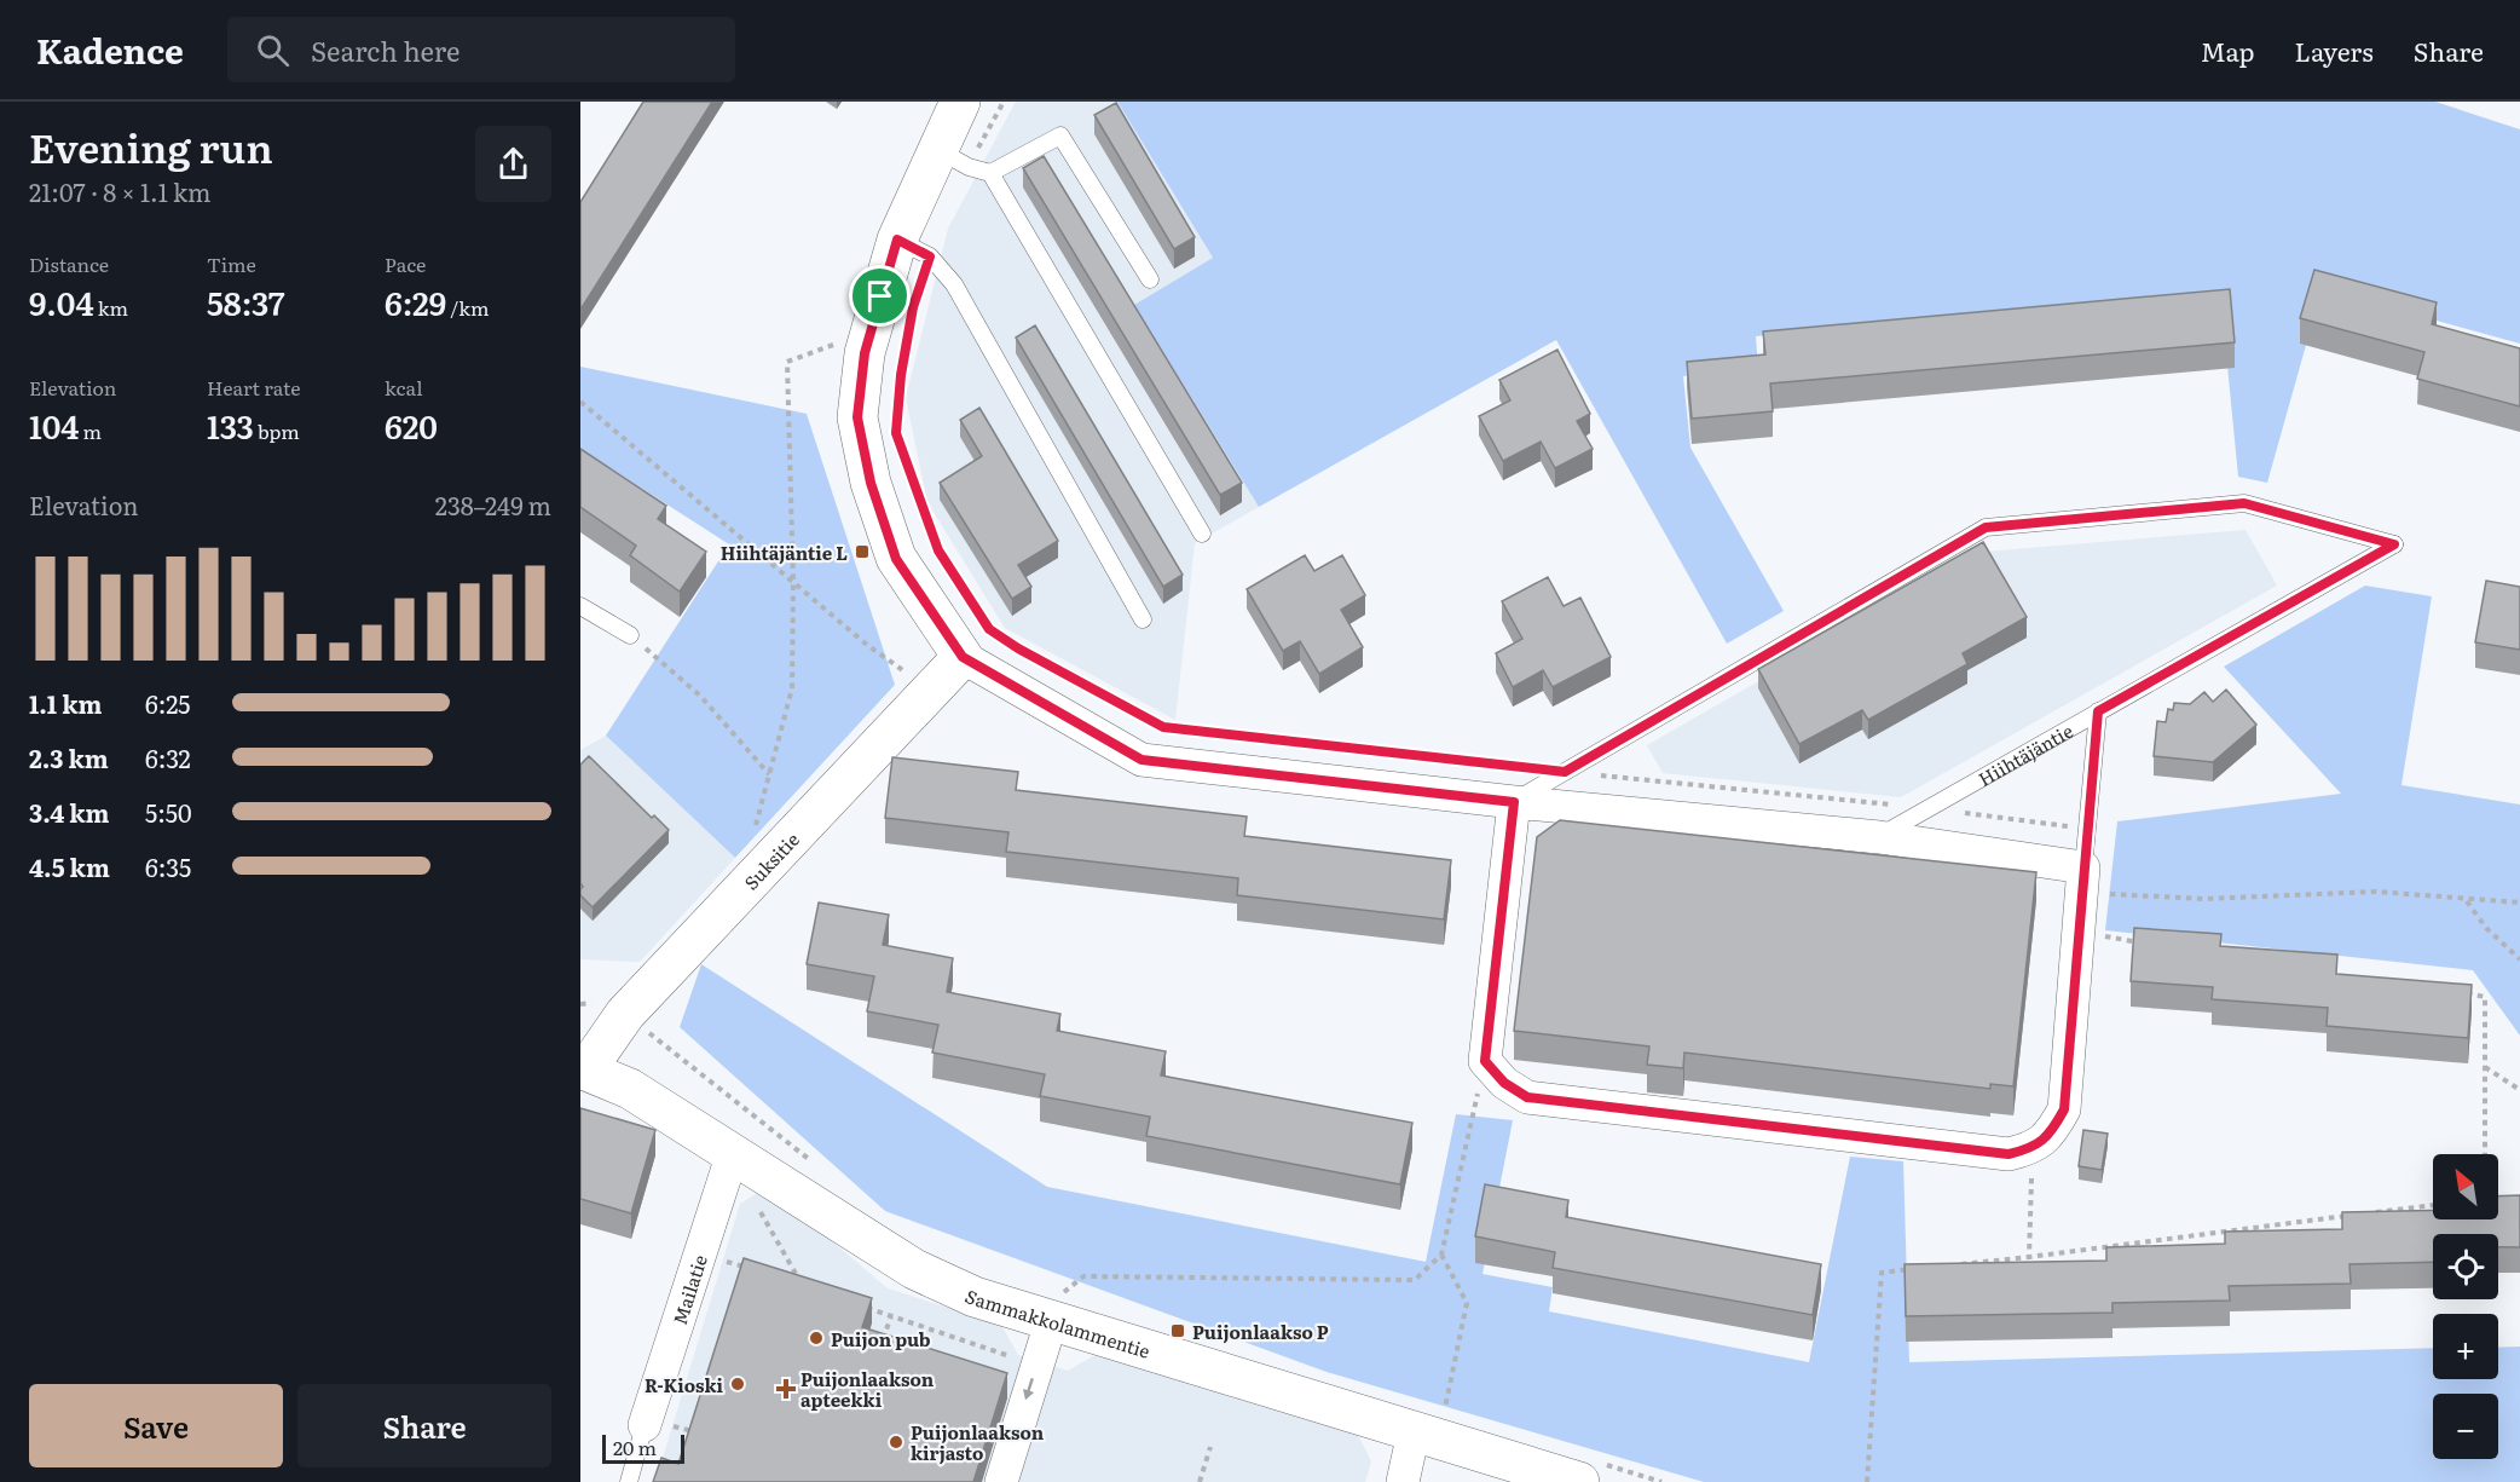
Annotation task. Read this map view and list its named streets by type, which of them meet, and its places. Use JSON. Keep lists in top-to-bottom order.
{
  "streets": {
    "street": ["Suksitie", "Mailatie", "Sammakkolammentie"],
    "lane": ["Hiihtäjäntie"]
  },
  "crossings": [
    ["Suksitie", "Sammakkolammentie"],
    ["Mailatie", "Sammakkolammentie"]
  ],
  "places": {
    "transit": ["Hiihtäjäntie L", "Puijonlaakso P"],
    "other": ["Puijon pub", "R-Kioski", "Puijonlaakson kirjasto"],
    "health": ["Puijonlaakson apteekki"]
  },
  "scale_bar": "20 m",
  "north": "top left",
  "page": {
    "header": "Kadence",
    "search": "Search here",
    "nav": ["Map", "Layers", "Share"],
    "heading": ["Evening run", "21:07 · 8 × 1.1 km"],
    "stats": [
      ["Distance", "9.04 km"],
      ["Time", "58:37"],
      ["Pace", "6:29 /km"],
      ["Elevation", "104 m"],
      ["Heart rate", "133 bpm"],
      ["kcal", "620"]
    ],
    "chart": ["Elevation", "238–249 m"],
    "list": [
      {
        "name": "1.1 km",
        "note": "6:25"
      },
      {
        "name": "2.3 km",
        "note": "6:32"
      },
      {
        "name": "3.4 km",
        "note": "5:50"
      },
      {
        "name": "4.5 km",
        "note": "6:35"
      }
    ],
    "map_buttons": ["+", "−"],
    "buttons": ["Save", "Share"],
    "scale": "20 m"
  }
}
